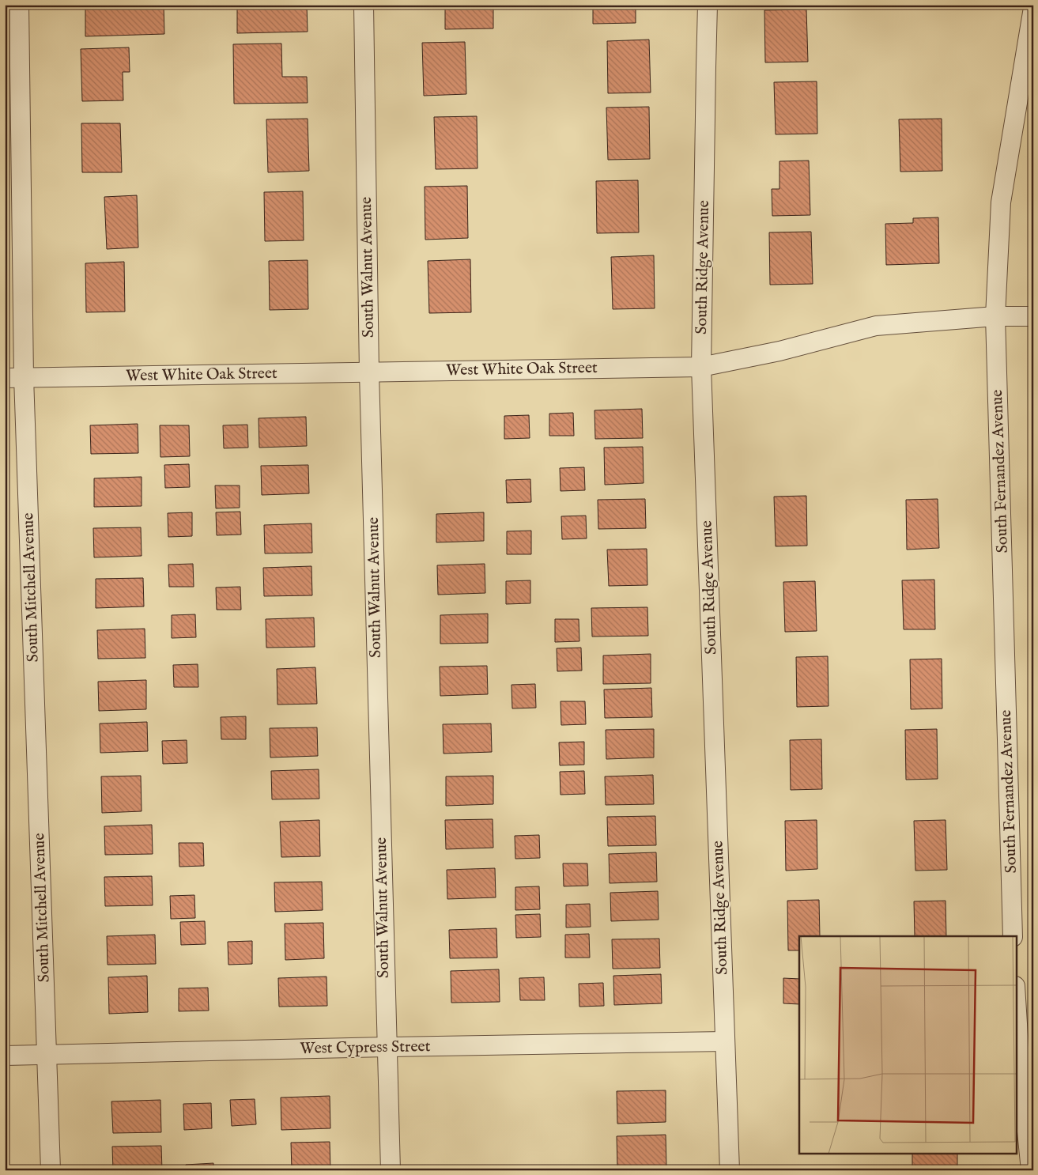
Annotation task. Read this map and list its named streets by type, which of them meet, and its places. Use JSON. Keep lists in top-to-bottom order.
{
  "streets": {
    "street": [
      "South Walnut Avenue",
      "South Ridge Avenue",
      "West White Oak Street",
      "South Fernandez Avenue",
      "South Mitchell Avenue",
      "West Cypress Street"
    ]
  },
  "crossings": [
    ["South Walnut Avenue", "West White Oak Street"],
    ["South Walnut Avenue", "West Cypress Street"],
    ["South Ridge Avenue", "West White Oak Street"],
    ["South Ridge Avenue", "West Cypress Street"],
    ["West White Oak Street", "South Fernandez Avenue"],
    ["West White Oak Street", "South Mitchell Avenue"],
    ["South Mitchell Avenue", "West Cypress Street"]
  ]
}
